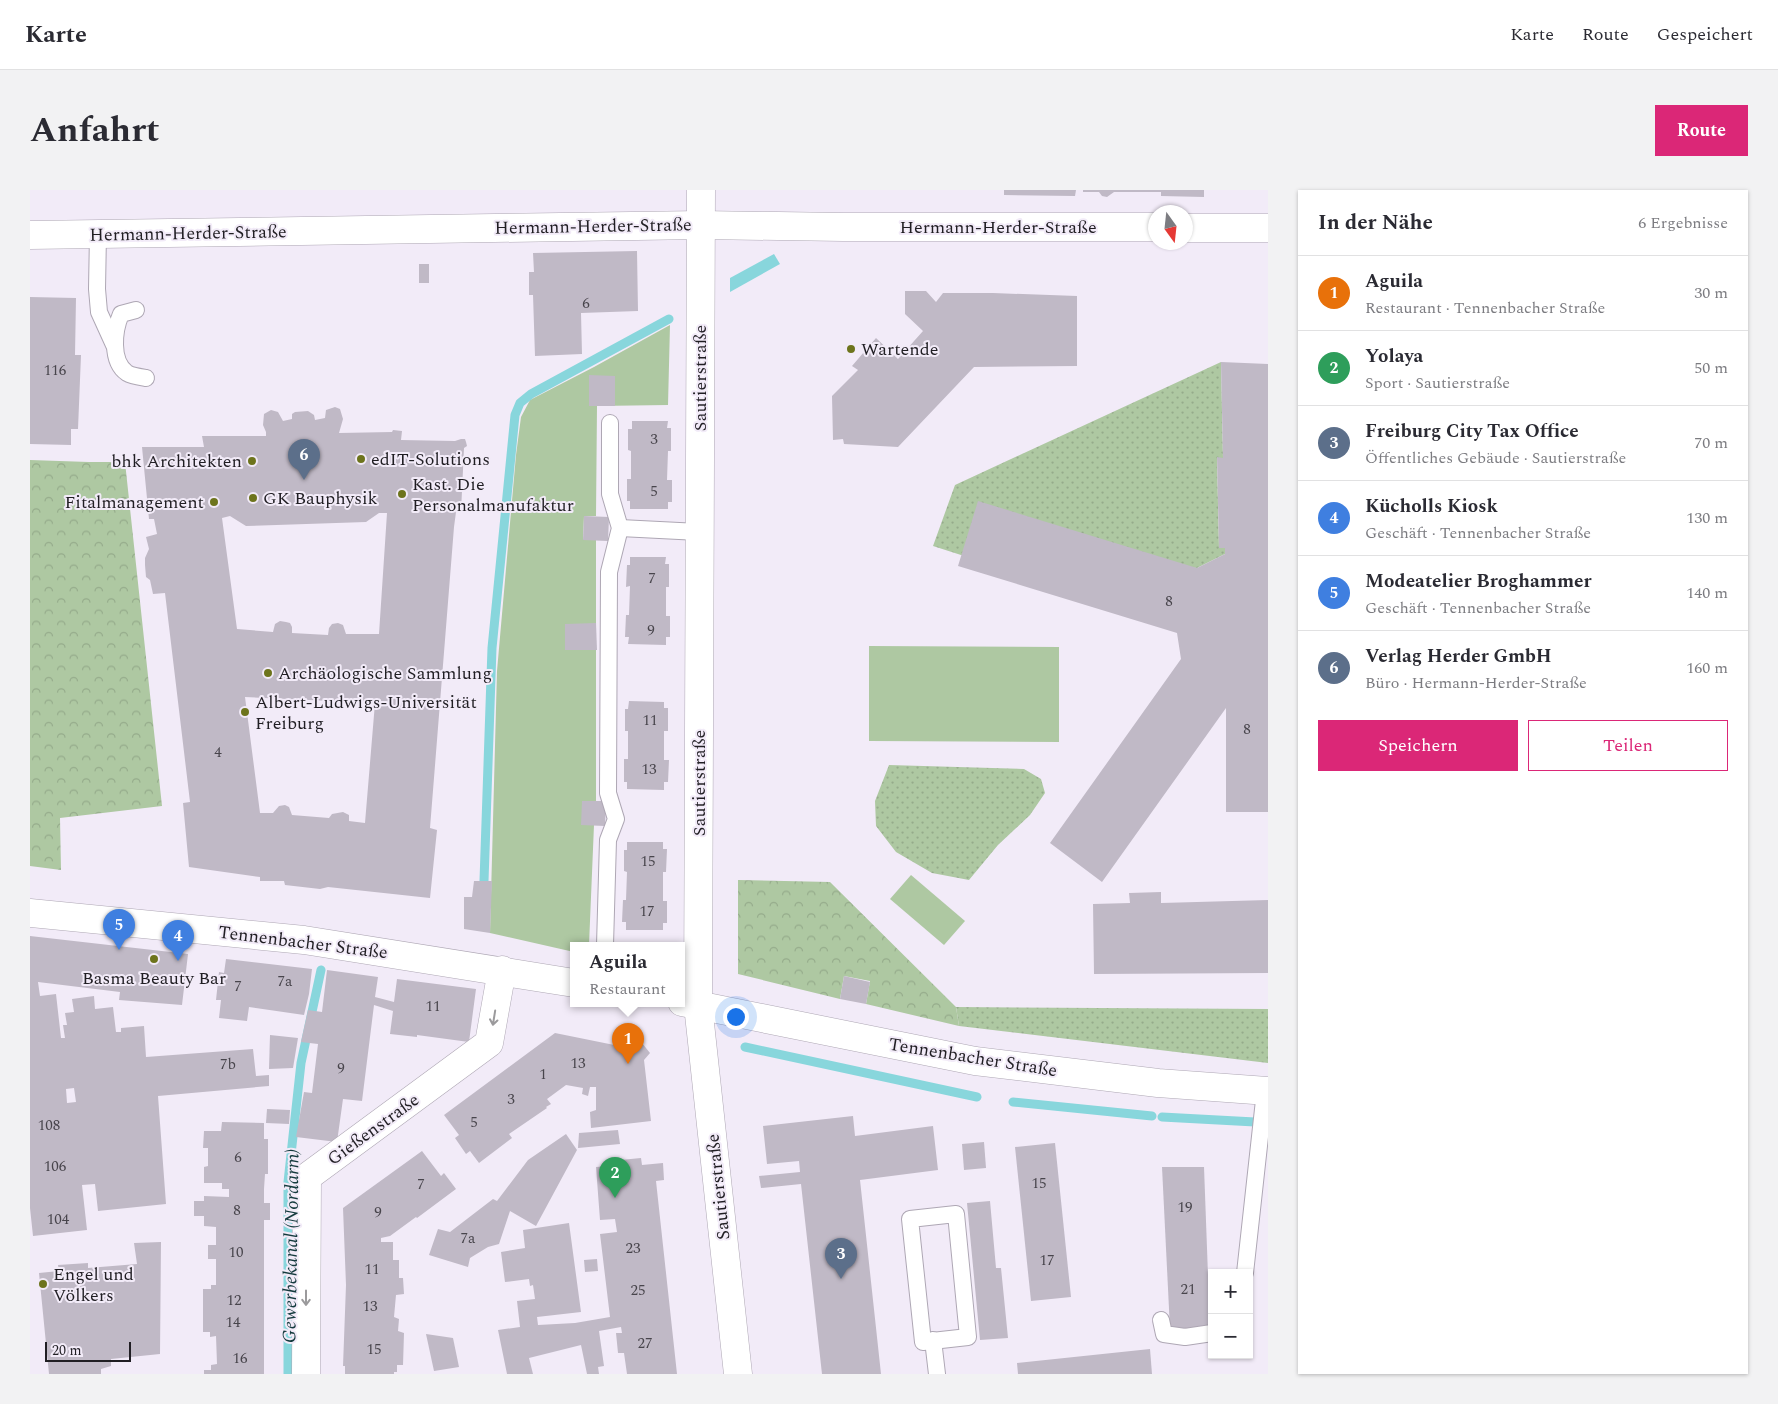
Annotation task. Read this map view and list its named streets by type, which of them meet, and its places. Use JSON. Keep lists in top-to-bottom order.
{
  "streets": {
    "street": [
      "Hermann-Herder-Straße",
      "Sautierstraße",
      "Tennenbacher Straße",
      "Gießenstraße"
    ]
  },
  "crossings": [
    ["Hermann-Herder-Straße", "Sautierstraße"],
    ["Sautierstraße", "Tennenbacher Straße"],
    ["Tennenbacher Straße", "Gießenstraße"]
  ],
  "one_way": ["Gießenstraße"],
  "water": ["Gewerbekanal (Nordarm)"],
  "places": [
    "Wartende",
    "edIT-Solutions",
    "bhk Architekten",
    "Kast. Die Personalmanufaktur",
    "GK Bauphysik",
    "Fitalmanagement",
    "Archäologische Sammlung",
    "Albert-Ludwigs-Universität Freiburg",
    "Basma Beauty Bar",
    "Engel und Völkers"
  ],
  "house_numbers": [
    "6",
    "116",
    "3",
    "5",
    "7",
    "8",
    "9",
    "11",
    "8",
    "4",
    "13",
    "15",
    "17",
    "7a",
    "7",
    "11",
    "13",
    "7b",
    "9",
    "1",
    "3",
    "5",
    "108",
    "6",
    "106",
    "15",
    "7",
    "19",
    "8",
    "9",
    "104",
    "7a",
    "23",
    "10",
    "17",
    "11",
    "21",
    "25",
    "12",
    "13",
    "14",
    "27",
    "15",
    "16"
  ],
  "scale_bar": "20 m",
  "north": "bottom",
  "page": {
    "header": "Karte",
    "nav": ["Karte", "Route", "Gespeichert"],
    "title": "Anfahrt",
    "buttons": [
      "Route",
      ["Speichern", "Teilen"]
    ],
    "heading": ["In der Nähe", "6 Ergebnisse"],
    "list": [
      {
        "mark": "1",
        "name": "Aguila",
        "note": "Restaurant · Tennenbacher Straße",
        "value": "30 m"
      },
      {
        "mark": "2",
        "name": "Yolaya",
        "note": "Sport · Sautierstraße",
        "value": "50 m"
      },
      {
        "mark": "3",
        "name": "Freiburg City Tax Office",
        "note": "Öffentliches Gebäude · Sautierstraße",
        "value": "70 m"
      },
      {
        "mark": "4",
        "name": "Kücholls Kiosk",
        "note": "Geschäft · Tennenbacher Straße",
        "value": "130 m"
      },
      {
        "mark": "5",
        "name": "Modeatelier Broghammer",
        "note": "Geschäft · Tennenbacher Straße",
        "value": "140 m"
      },
      {
        "mark": "6",
        "name": "Verlag Herder GmbH",
        "note": "Büro · Hermann-Herder-Straße",
        "value": "160 m"
      }
    ],
    "pins": [
      "6",
      "5",
      "4",
      "1",
      "2",
      "3"
    ],
    "popup": ["Aguila", "Restaurant"],
    "map_buttons": ["+", "−"],
    "scale": "20 m"
  }
}
